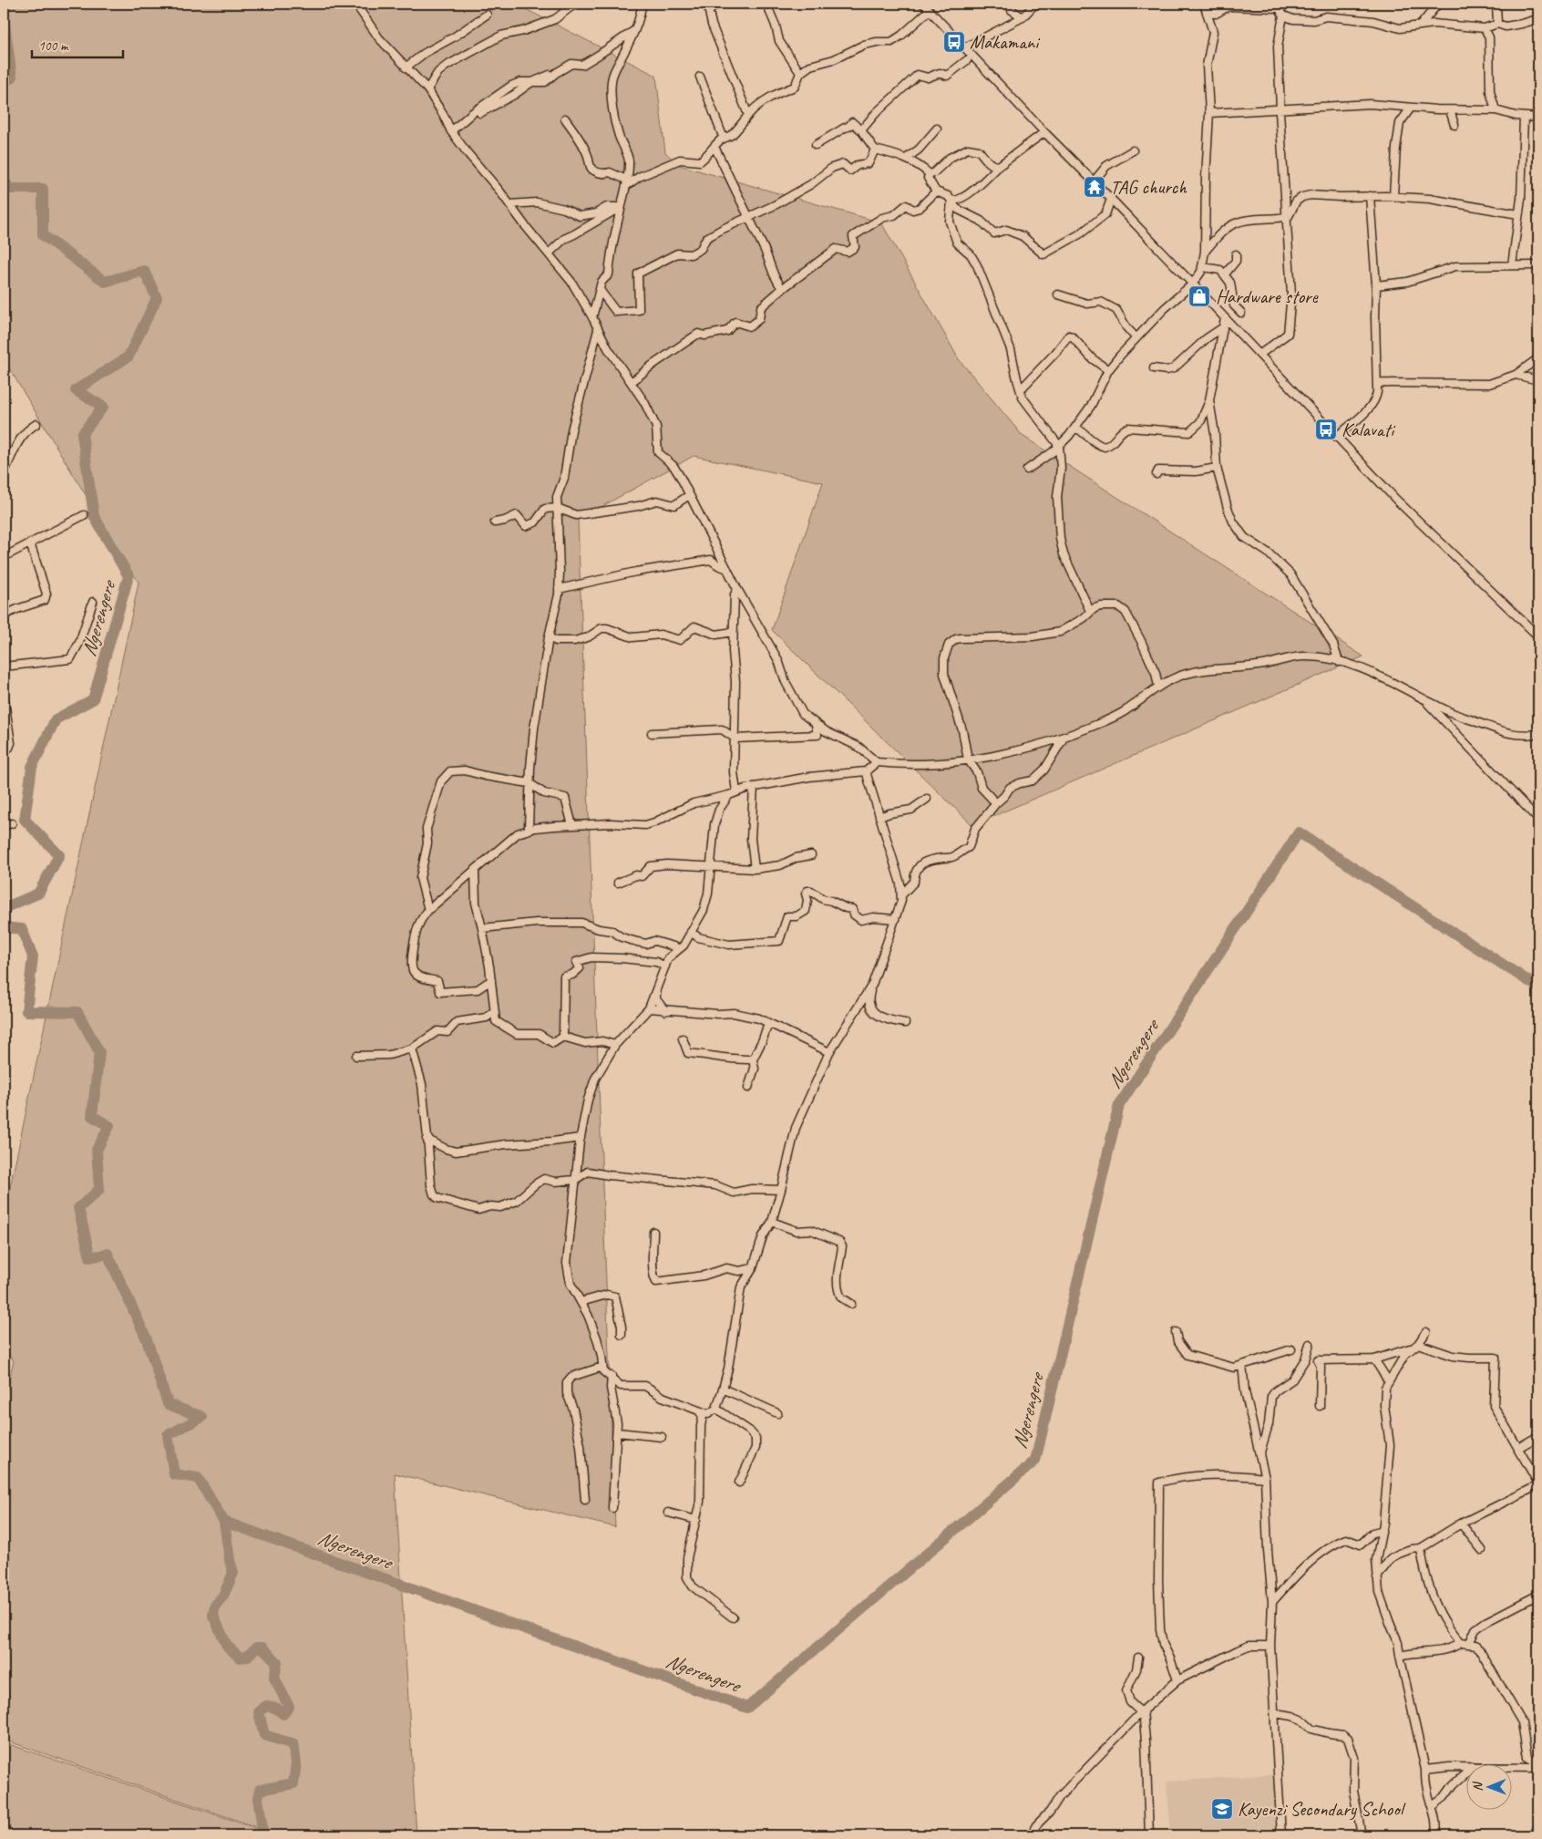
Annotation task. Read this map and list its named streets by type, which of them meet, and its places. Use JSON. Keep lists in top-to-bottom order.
{
  "water": ["Ngerengere"],
  "places": {
    "bus stop": ["Makamani", "Kalavati"],
    "temple": ["TAG church"],
    "shop": ["Hardware store"],
    "school or university": ["Kayenzi Secondary School"]
  },
  "scale_bar": "100 m",
  "north": "left"
}
